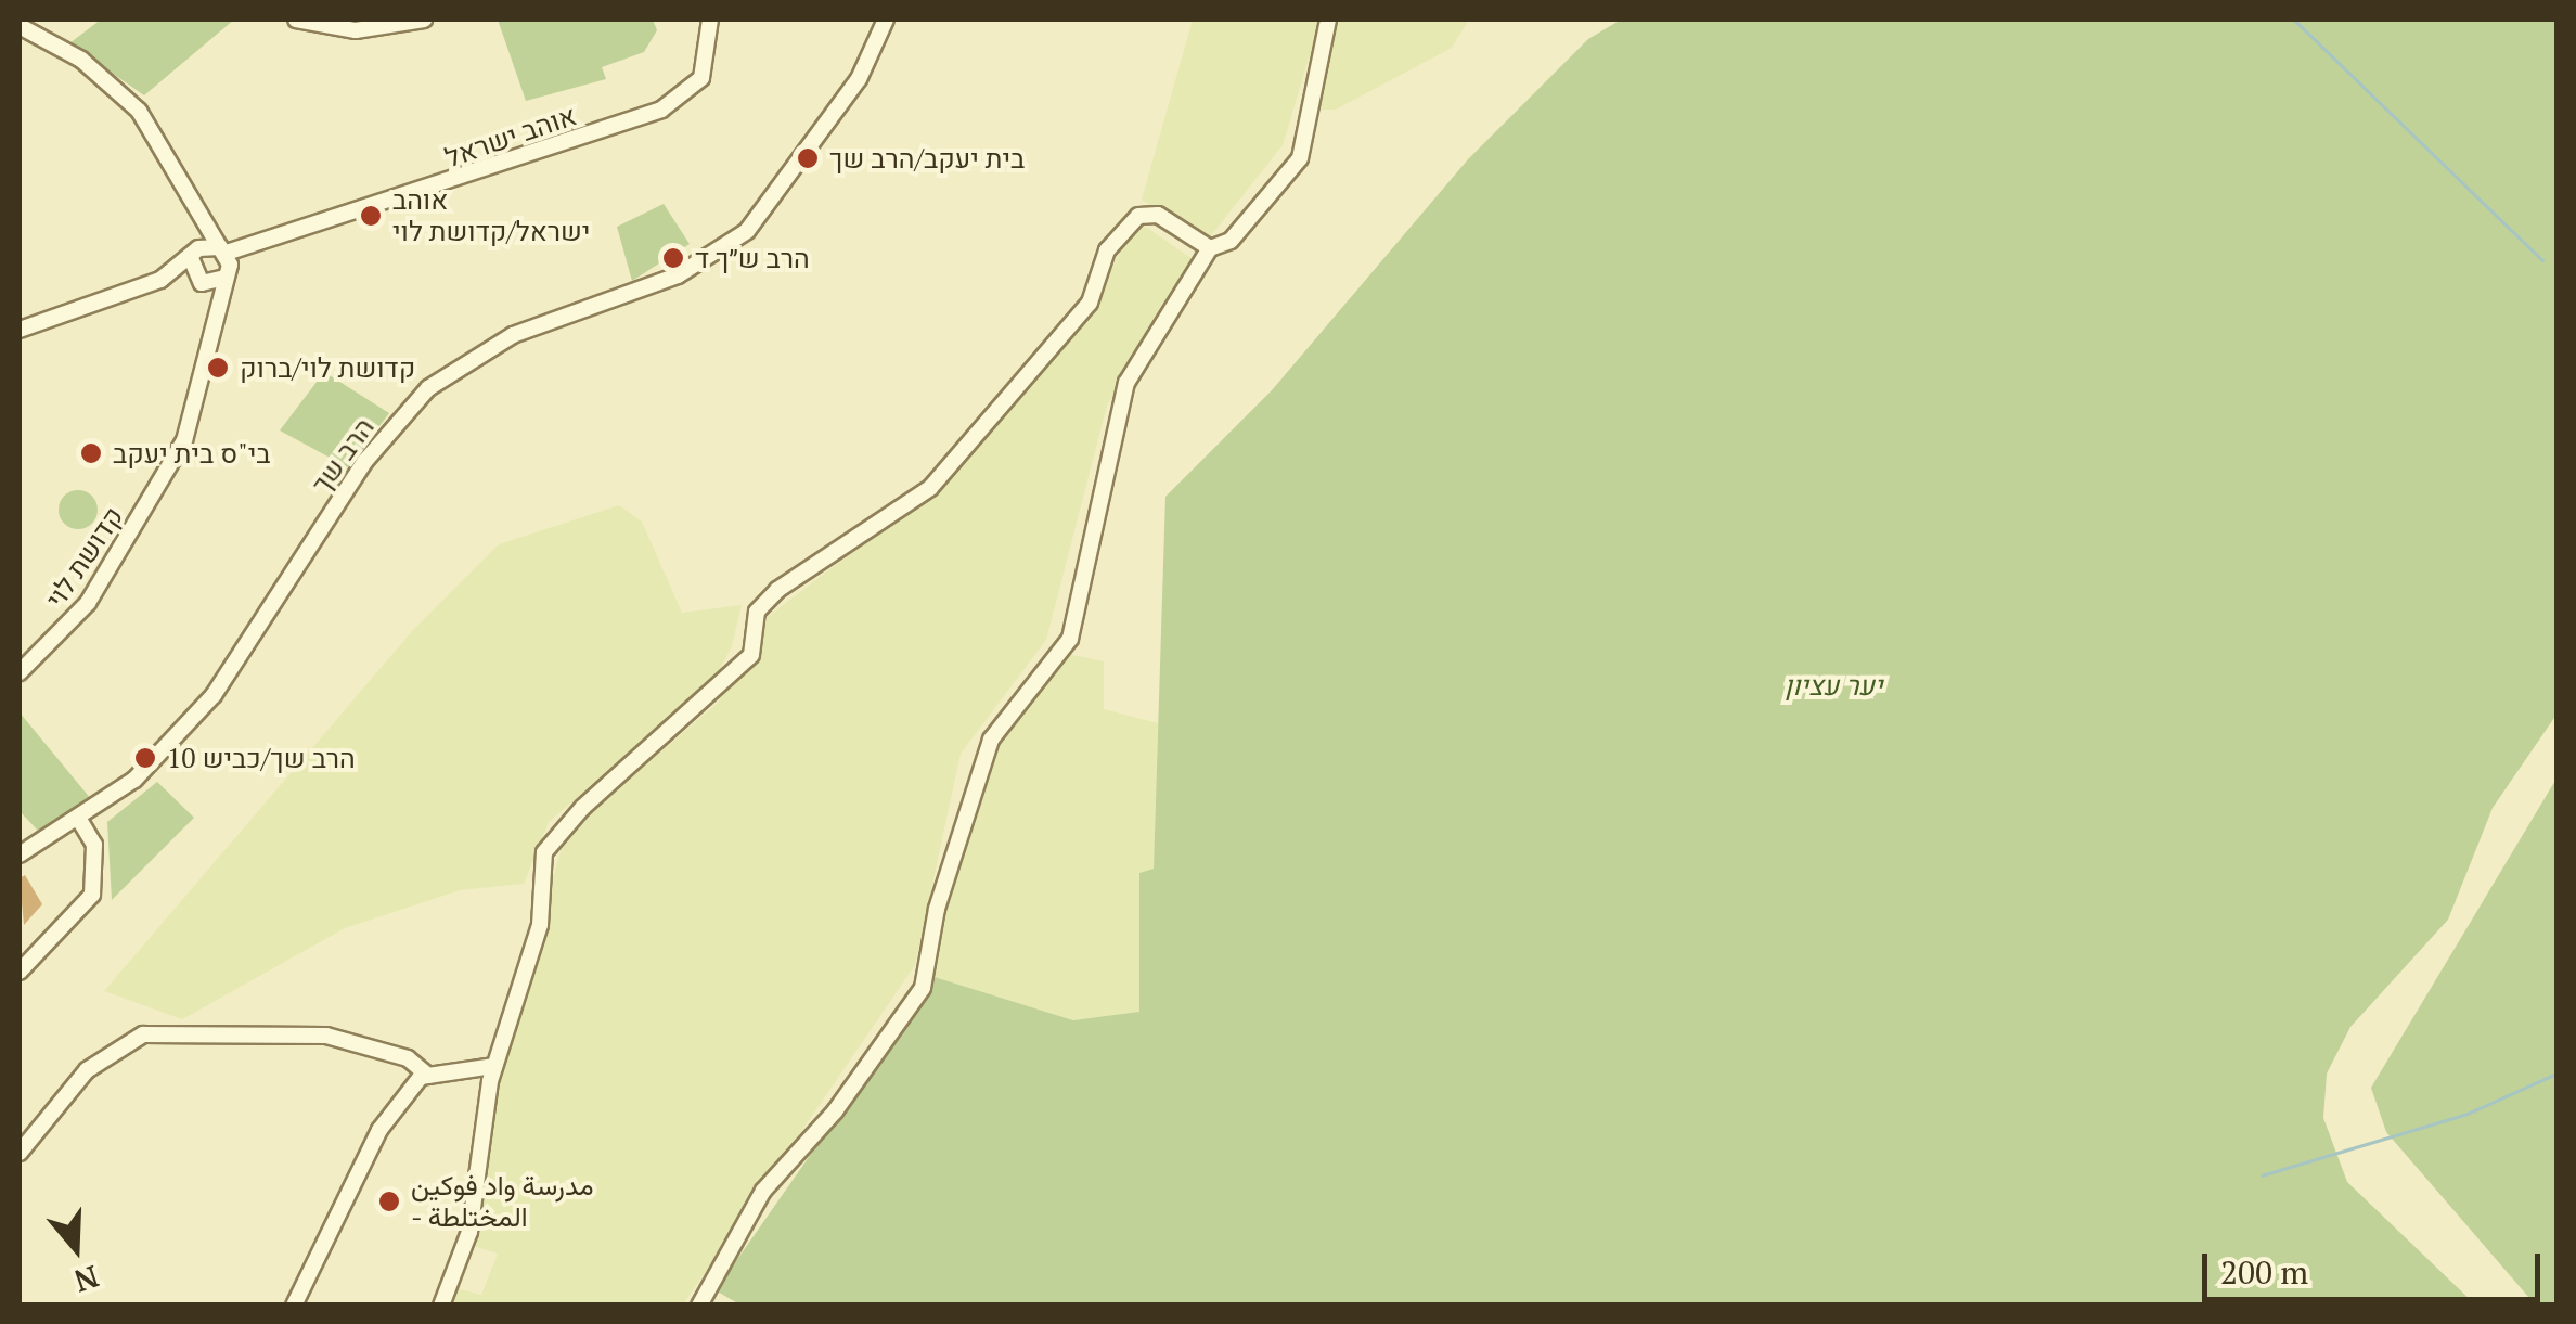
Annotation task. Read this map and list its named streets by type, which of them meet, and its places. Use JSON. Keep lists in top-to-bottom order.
{
  "streets": {
    "street": ["אוהב ישראל", "הרב שך", "קדושת לוי"]
  },
  "crossings": [
    ["אוהב ישראל", "קדושת לוי"]
  ],
  "parks": ["יער עציון"],
  "places": [
    "בית יעקב/הרב שך",
    "אוהב ישראל/קדושת לוי",
    "הרב ש״ך ד",
    "קדושת לוי/ברוק",
    "בי\"ס בית יעקב",
    "הרב שך/כביש 10",
    "مدرسة واد فوكين - المختلطة"
  ],
  "scale_bar": "200 m",
  "north": "bottom"
}
